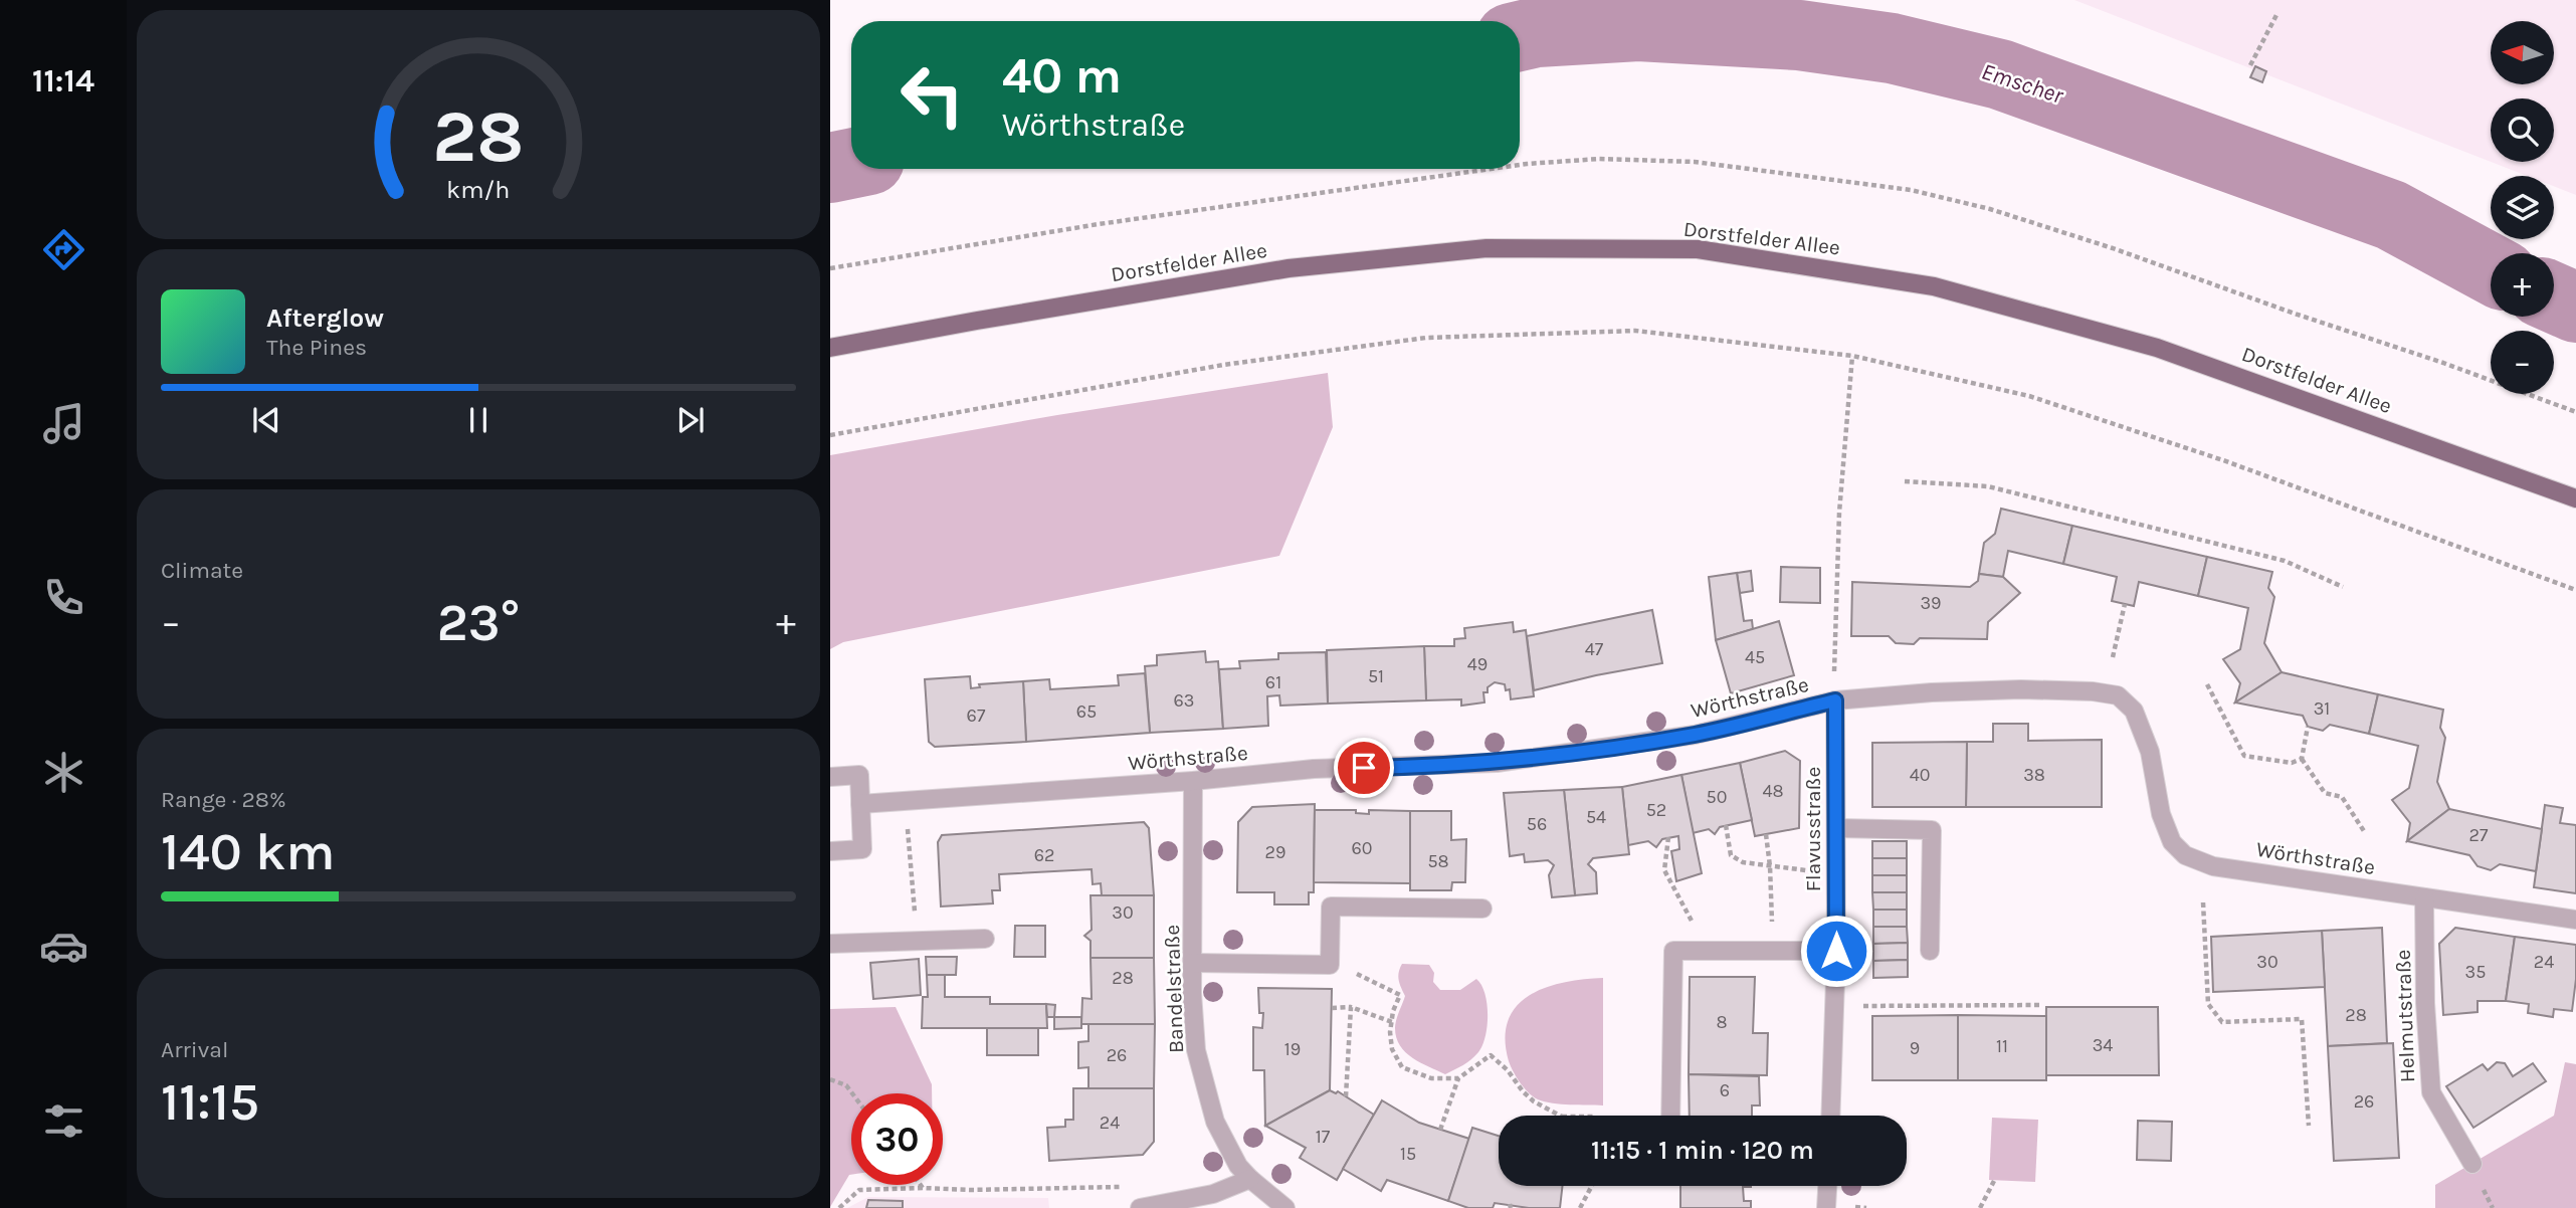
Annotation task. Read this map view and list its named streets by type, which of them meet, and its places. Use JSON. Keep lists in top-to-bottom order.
{
  "streets": {
    "main road": ["Dorstfelder Allee"],
    "street": [
      "Wörthstraße",
      "Flavusstraße",
      "Bandelstraße",
      "Helmutstraße"
    ]
  },
  "crossings": [
    ["Wörthstraße", "Flavusstraße"],
    ["Wörthstraße", "Bandelstraße"],
    ["Wörthstraße", "Helmutstraße"]
  ],
  "water": ["Emscher"],
  "house_numbers": [
    "39",
    "47",
    "45",
    "49",
    "51",
    "61",
    "63",
    "31",
    "65",
    "67",
    "40",
    "38",
    "48",
    "50",
    "52",
    "54",
    "56",
    "27",
    "60",
    "29",
    "62",
    "58",
    "30",
    "30",
    "24",
    "35",
    "28",
    "28",
    "8",
    "34",
    "11",
    "9",
    "19",
    "26",
    "6",
    "26",
    "24",
    "17",
    "15"
  ],
  "north": "left",
  "page": {
    "tabs": "11:14",
    "map_buttons": ["+", "−"],
    "turn": ["40 m", "Wörthstraße"],
    "song": ["Afterglow", "The Pines"],
    "tile": [
      "Climate",
      ["Range · 28%", "140 km"],
      ["Arrival", "11:15"]
    ],
    "heat": ["−", "23°", "+"],
    "limit": "30",
    "trip": "11:15 · 1 min · 120 m",
    "gauge": ["28", "km/h"]
  }
}
